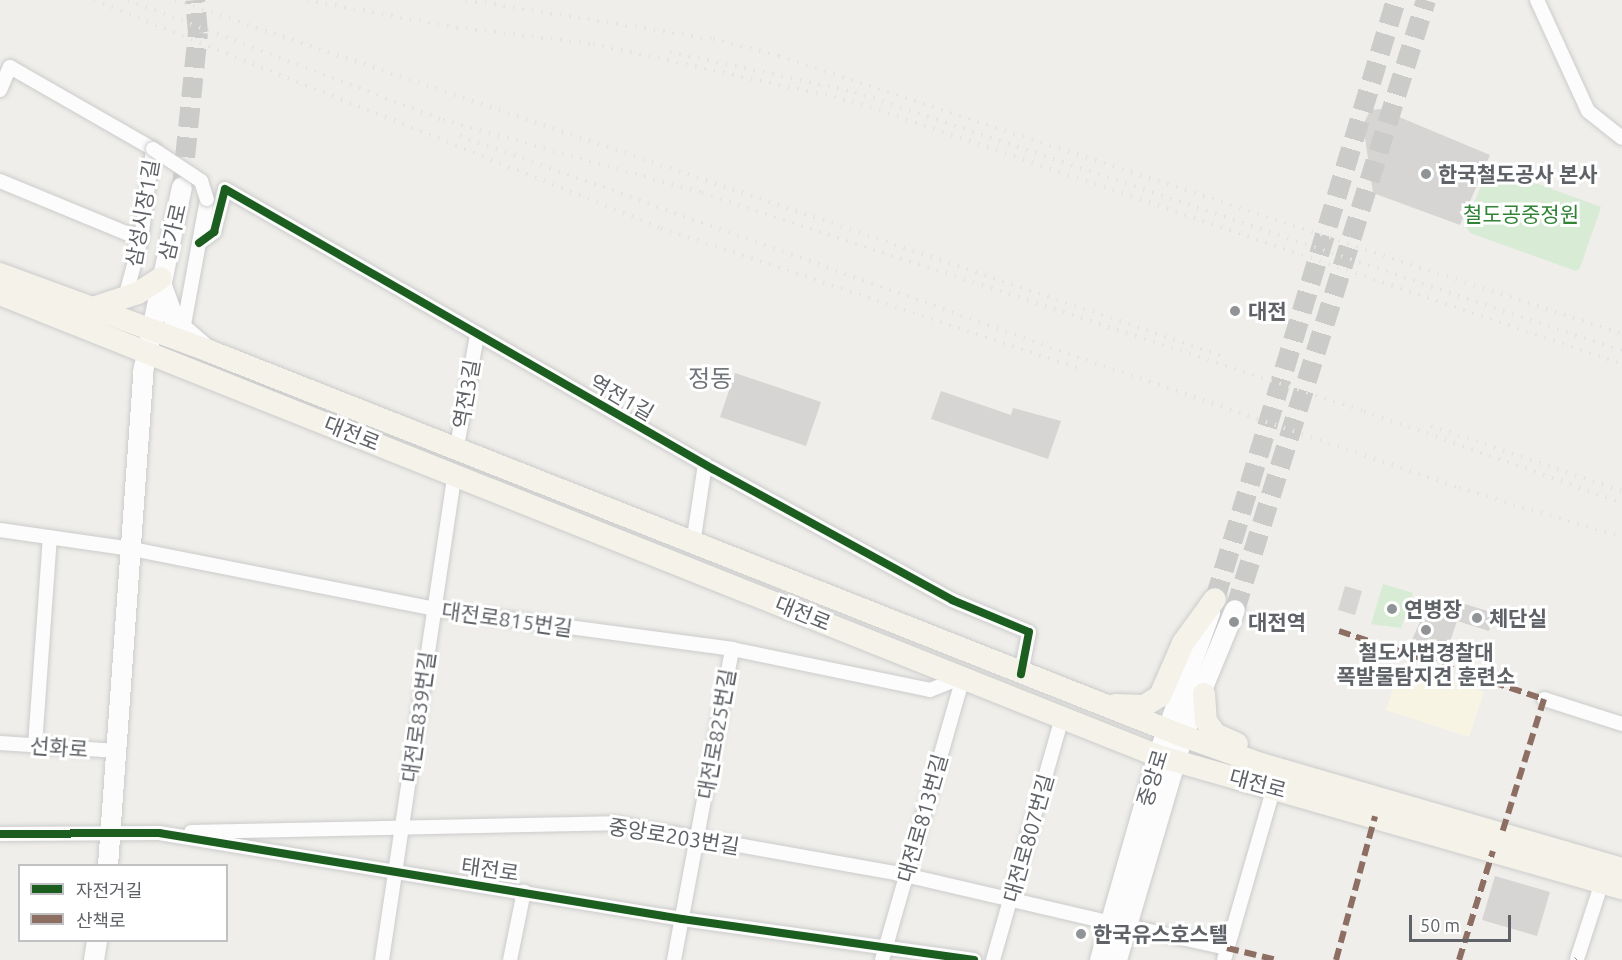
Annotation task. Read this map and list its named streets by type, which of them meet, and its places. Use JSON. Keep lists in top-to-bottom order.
{
  "streets": {
    "main road": ["삼가로", "대전로", "중앙로"],
    "street": [
      "삼성시장1길",
      "역전3길",
      "역전1길",
      "대전로815번길",
      "대전로839번길",
      "대전로825번길",
      "선화로",
      "대전로813번길",
      "중앙로203번길",
      "대전로807번길",
      "태전로"
    ]
  },
  "crossings": [
    ["삼가로", "대전로"],
    ["삼가로", "대전로815번길"],
    ["삼가로", "선화로"],
    ["삼가로", "태전로"],
    ["역전3길", "역전1길"],
    ["역전3길", "대전로"],
    ["역전3길", "대전로839번길"],
    ["역전1길", "대전로"],
    ["대전로", "대전로815번길"],
    ["대전로", "대전로839번길"],
    ["대전로", "중앙로"],
    ["대전로", "대전로813번길"],
    ["대전로", "대전로807번길"],
    ["대전로815번길", "대전로839번길"],
    ["대전로815번길", "대전로825번길"],
    ["대전로815번길", "대전로813번길"],
    ["대전로839번길", "중앙로203번길"],
    ["대전로839번길", "태전로"],
    ["대전로825번길", "중앙로203번길"],
    ["대전로825번길", "태전로"],
    ["중앙로", "중앙로203번길"],
    ["대전로813번길", "중앙로203번길"],
    ["대전로813번길", "태전로"],
    ["중앙로203번길", "대전로807번길"],
    ["중앙로203번길", "태전로"]
  ],
  "districts": ["정동"],
  "parks": ["철도공중정원"],
  "places": [
    "한국철도공사 본사",
    "대전",
    "연병장",
    "체단실",
    "대전역",
    "철도사법경찰대 폭발물탐지견 훈련소",
    "한국유스호스텔"
  ],
  "legend": ["자전거길", "산책로"],
  "scale_bar": "50 m"
}
